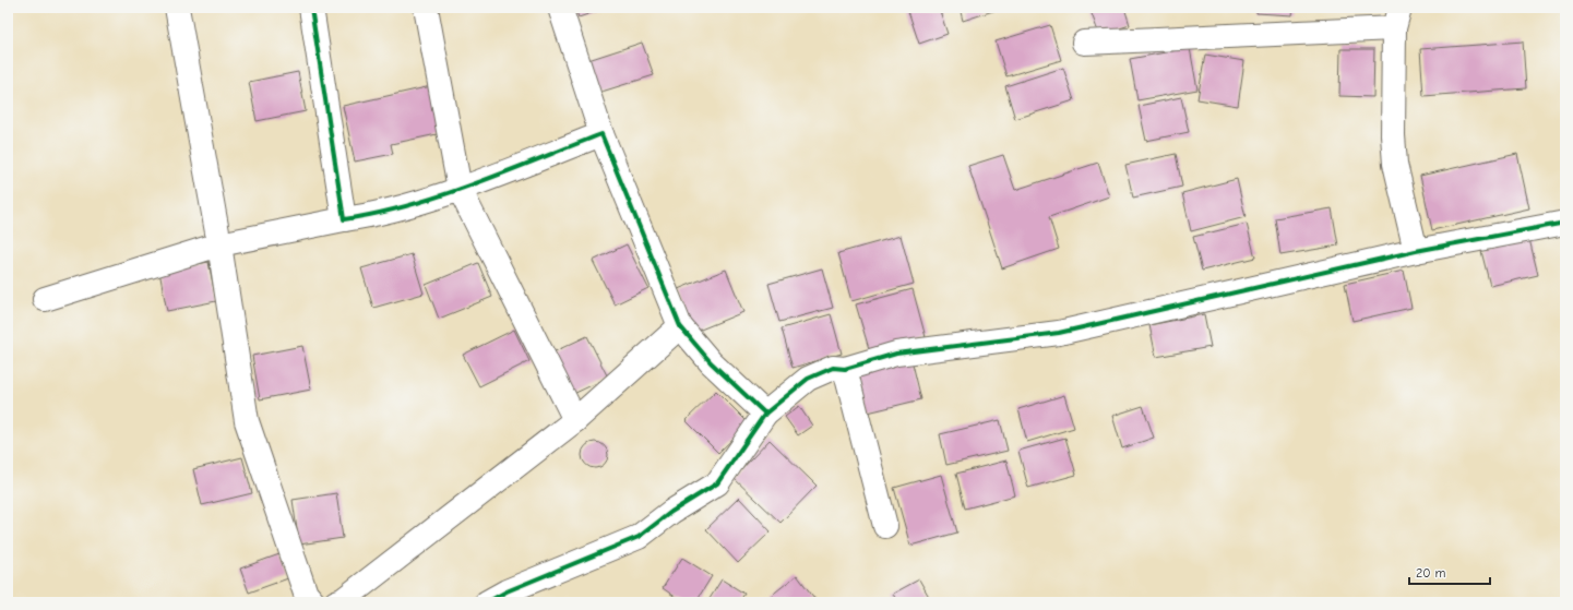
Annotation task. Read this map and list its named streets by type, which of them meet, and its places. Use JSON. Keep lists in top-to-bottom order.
{
  "scale_bar": "20 m"
}
